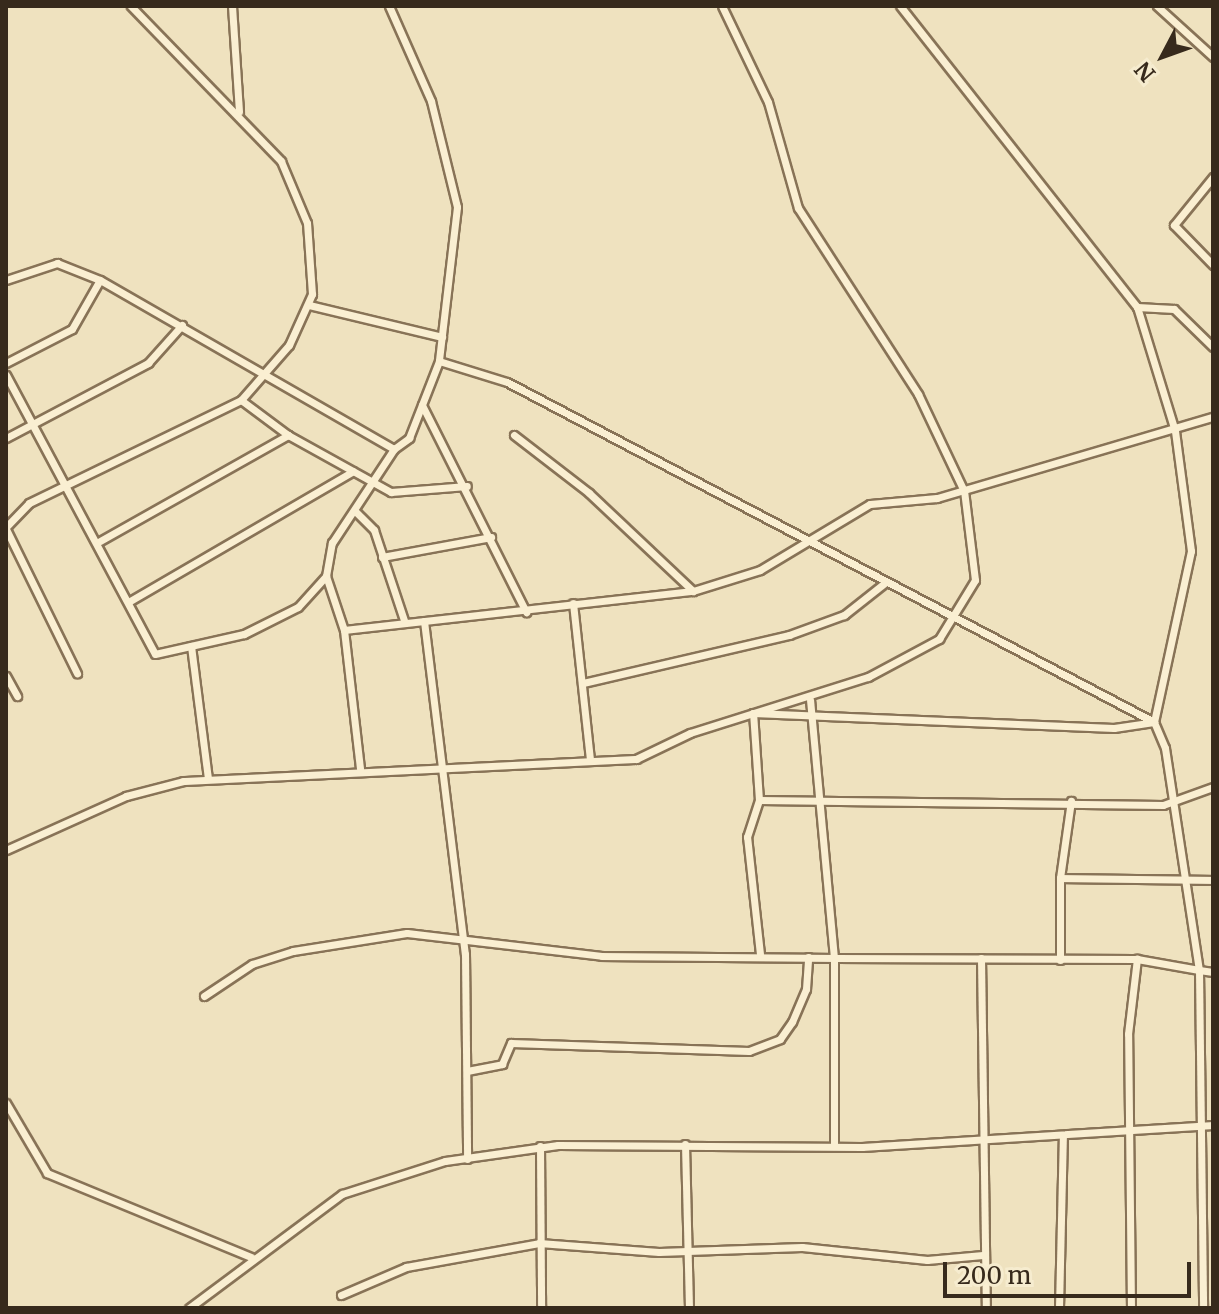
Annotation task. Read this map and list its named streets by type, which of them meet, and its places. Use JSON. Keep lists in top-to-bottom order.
{
  "scale_bar": "200 m",
  "north": "bottom left"
}
